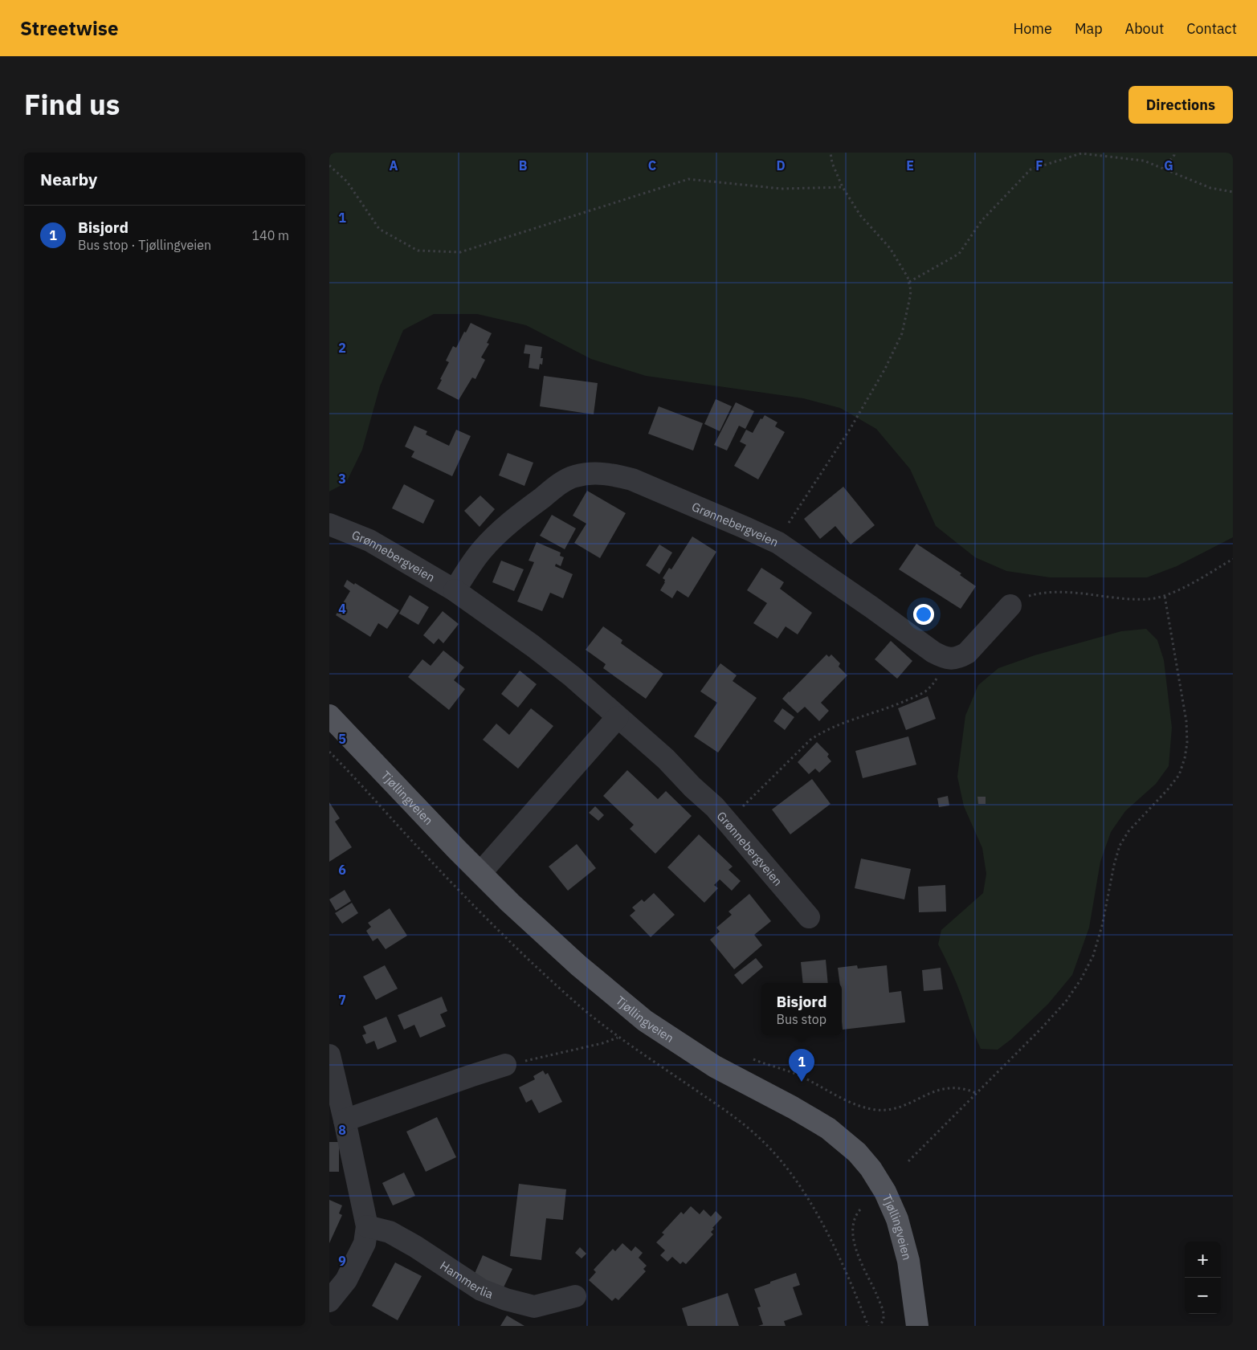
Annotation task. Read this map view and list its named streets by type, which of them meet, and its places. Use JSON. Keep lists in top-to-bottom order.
{
  "streets": {
    "main road": ["Tjøllingveien"],
    "street": ["Grønnebergveien", "Hammerlia"]
  },
  "page": {
    "header": "Streetwise",
    "nav": [
      "Home",
      "Map",
      "About",
      "Contact"
    ],
    "title": "Find us",
    "buttons": "Directions",
    "heading": "Nearby",
    "list": [
      {
        "mark": "1",
        "name": "Bisjord",
        "note": "Bus stop · Tjøllingveien",
        "value": "140 m"
      }
    ],
    "popup": ["Bisjord", "Bus stop"],
    "pins": "1",
    "map_buttons": ["+", "−"]
  },
  "grid": {
    "columns": [
      "A",
      "B",
      "C",
      "D",
      "E",
      "F",
      "G"
    ],
    "rows": [
      "1",
      "2",
      "3",
      "4",
      "5",
      "6",
      "7",
      "8",
      "9"
    ]
  }
}
